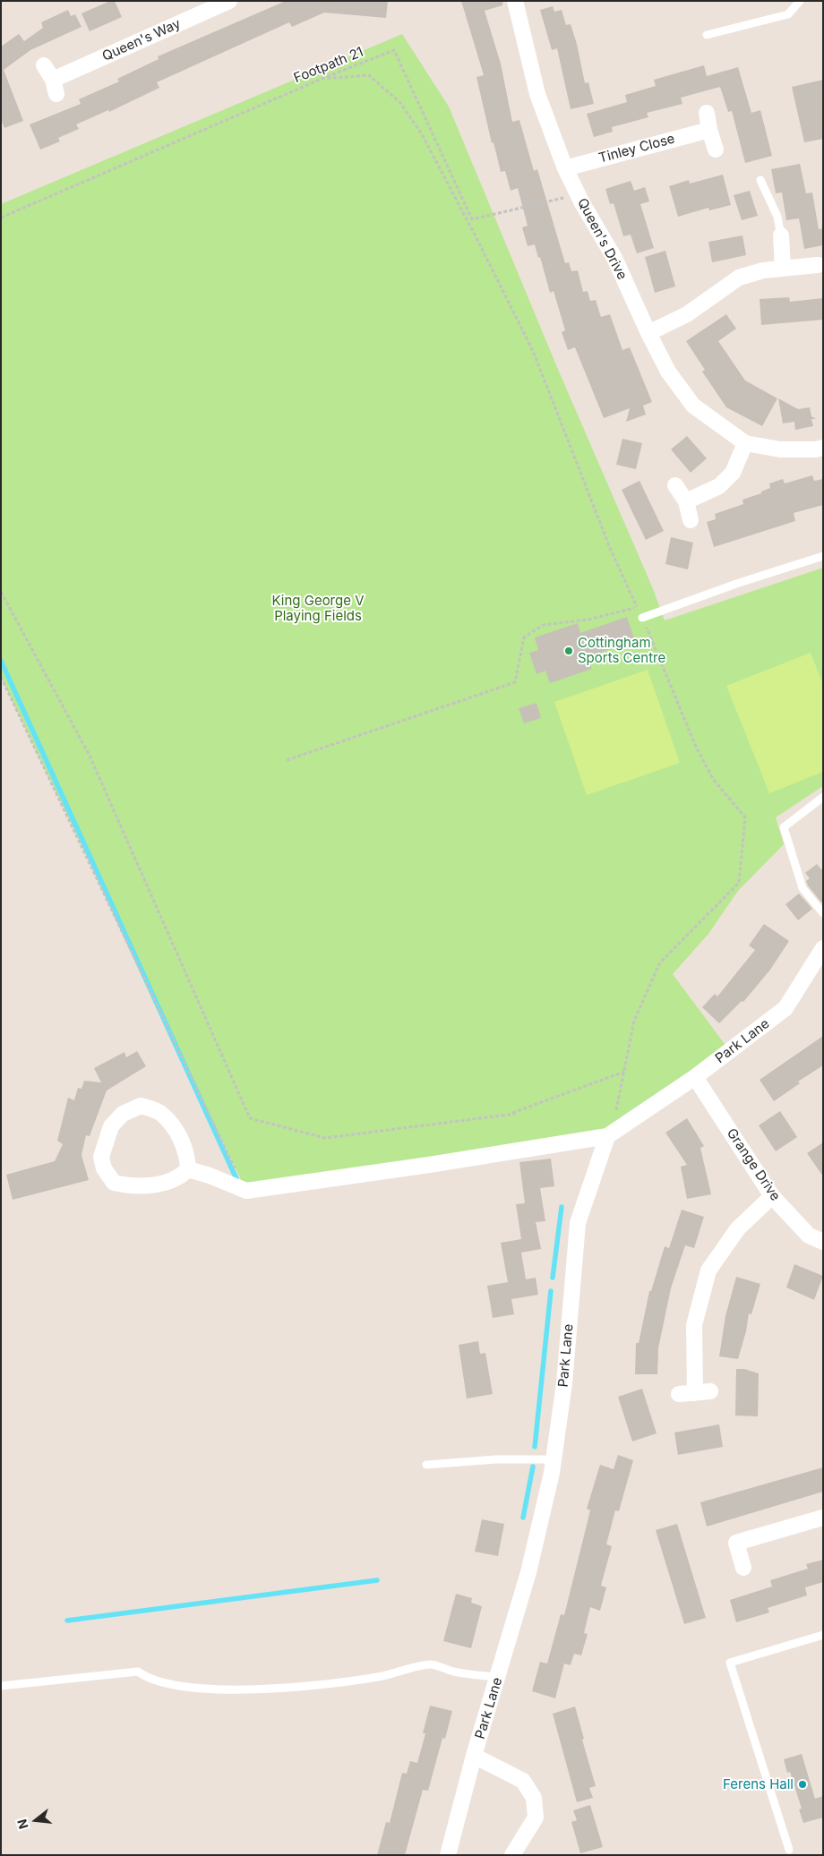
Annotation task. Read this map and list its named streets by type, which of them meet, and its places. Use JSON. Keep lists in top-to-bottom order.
{
  "streets": {
    "street": [
      "Queen's Way",
      "Tinley Close",
      "Queen's Drive",
      "Park Lane",
      "Grange Drive"
    ],
    "path": ["Footpath 21"]
  },
  "crossings": [
    ["Footpath 21", "Queen's Drive"],
    ["Tinley Close", "Queen's Drive"],
    ["Park Lane", "Grange Drive"]
  ],
  "parks": ["King George V Playing Fields"],
  "places": ["Cottingham Sports Centre", "Ferens Hall"],
  "north": "left"
}
